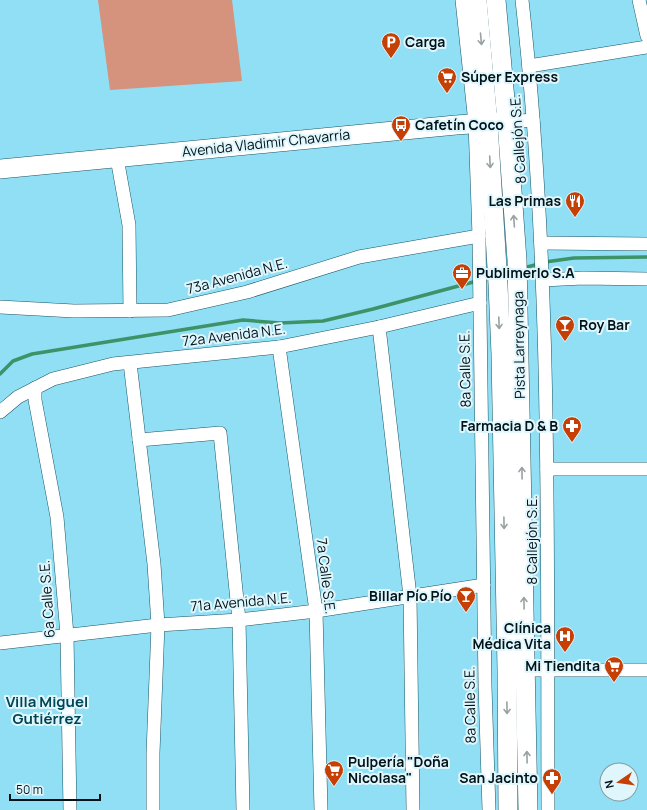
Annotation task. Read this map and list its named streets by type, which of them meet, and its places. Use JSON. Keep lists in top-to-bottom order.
{
  "streets": {
    "main road": ["Avenida Vladimir Chavarría", "Pista Larreynaga"],
    "street": [
      "8 Callejón S.E.",
      "73a Avenida N.E.",
      "72a Avenida N.E.",
      "8a Calle S.E.",
      "7a Calle S.E.",
      "6a Calle S.E.",
      "71a Avenida N.E."
    ]
  },
  "crossings": [
    ["8 Callejón S.E.", "Avenida Vladimir Chavarría"],
    ["Avenida Vladimir Chavarría", "Pista Larreynaga"],
    ["Avenida Vladimir Chavarría", "8a Calle S.E."],
    ["73a Avenida N.E.", "8a Calle S.E."],
    ["72a Avenida N.E.", "8a Calle S.E."],
    ["72a Avenida N.E.", "7a Calle S.E."],
    ["72a Avenida N.E.", "6a Calle S.E."],
    ["Pista Larreynaga", "8a Calle S.E."],
    ["8a Calle S.E.", "71a Avenida N.E."],
    ["7a Calle S.E.", "71a Avenida N.E."],
    ["6a Calle S.E.", "71a Avenida N.E."]
  ],
  "districts": ["Villa Miguel Gutiérrez"],
  "places": {
    "parking": ["Carga"],
    "supermarket": ["Súper Express", "Mi Tiendita", "Pulpería \"Doña Nicolasa\""],
    "bus stop": ["Cafetín Coco"],
    "restaurant": ["Las Primas"],
    "office": ["Publimerlo S.A"],
    "bar": ["Roy Bar", "Billar Pío Pío"],
    "pharmacy": ["Farmacia D & B", "San Jacinto"],
    "hospital": ["Clínica Médica Vita"]
  },
  "scale_bar": "50 m",
  "north": "left"
}
